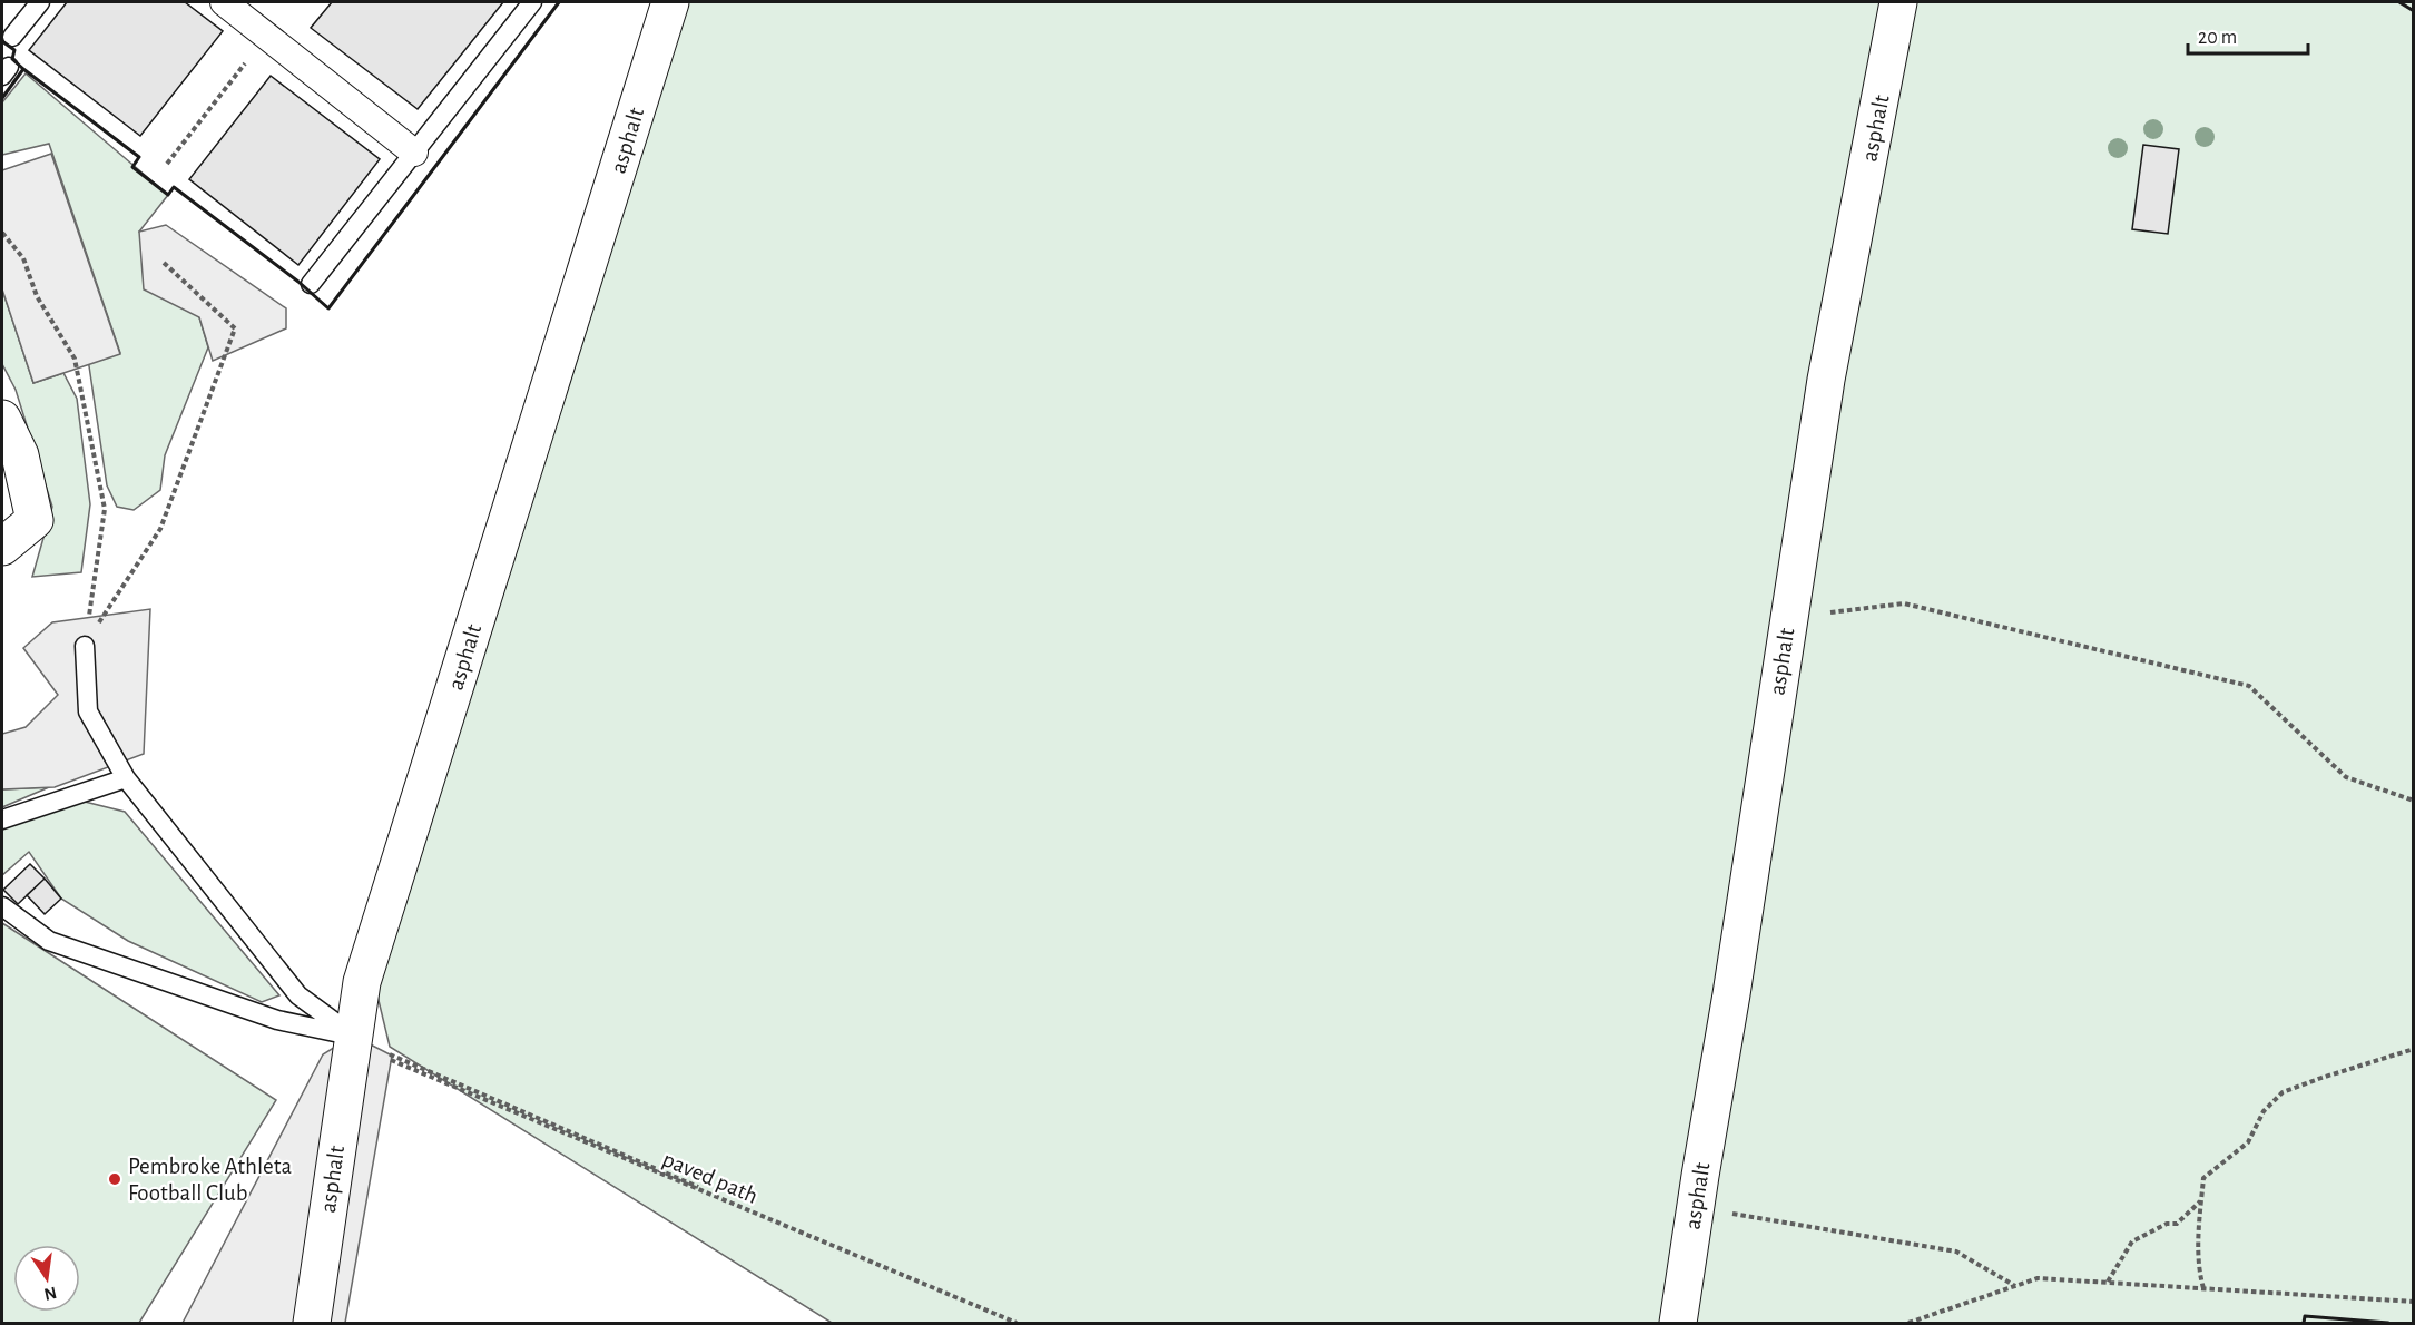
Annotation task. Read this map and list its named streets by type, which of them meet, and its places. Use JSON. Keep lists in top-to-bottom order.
{
  "streets": {
    "street": ["asphalt"],
    "path": ["paved path"]
  },
  "places": ["Pembroke Athleta Football Club"],
  "scale_bar": "20 m",
  "north": "bottom"
}
